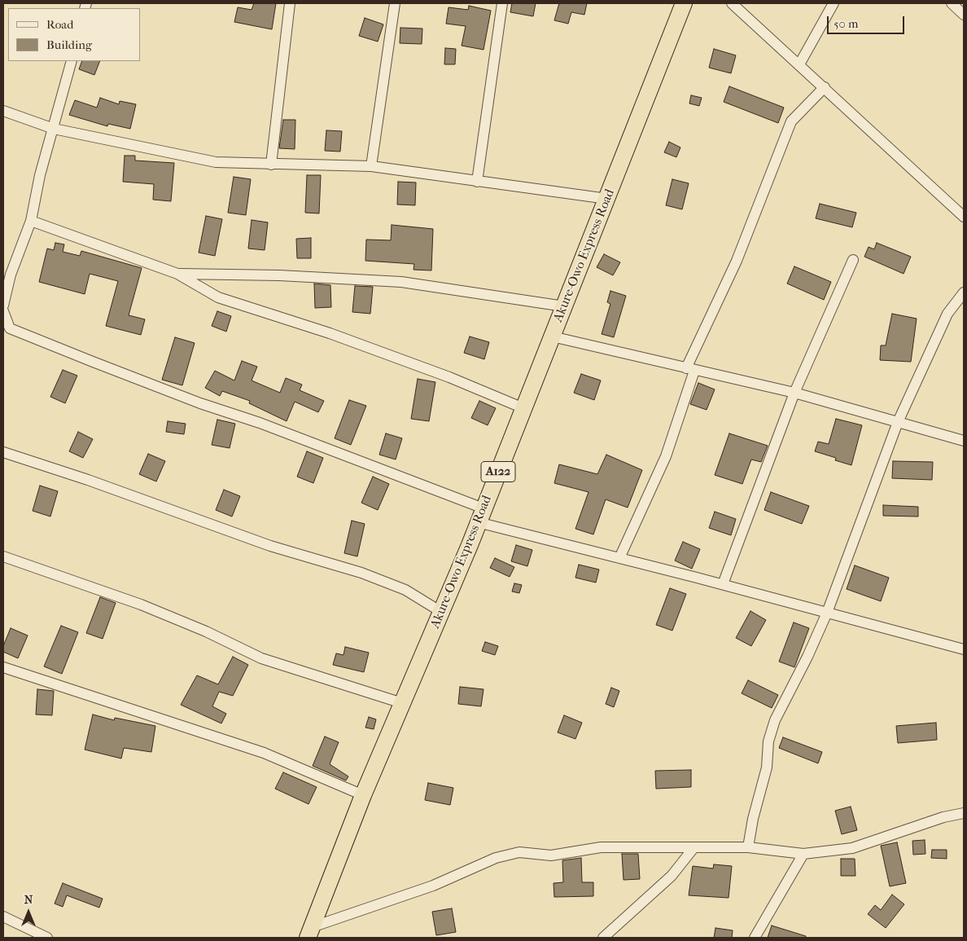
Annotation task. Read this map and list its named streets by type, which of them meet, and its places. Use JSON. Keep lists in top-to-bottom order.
{
  "streets": {
    "highway": ["Akure-Owo Express Road", "A122"]
  },
  "legend": ["Road", "Building"],
  "scale_bar": "50 m",
  "north": "top"
}
